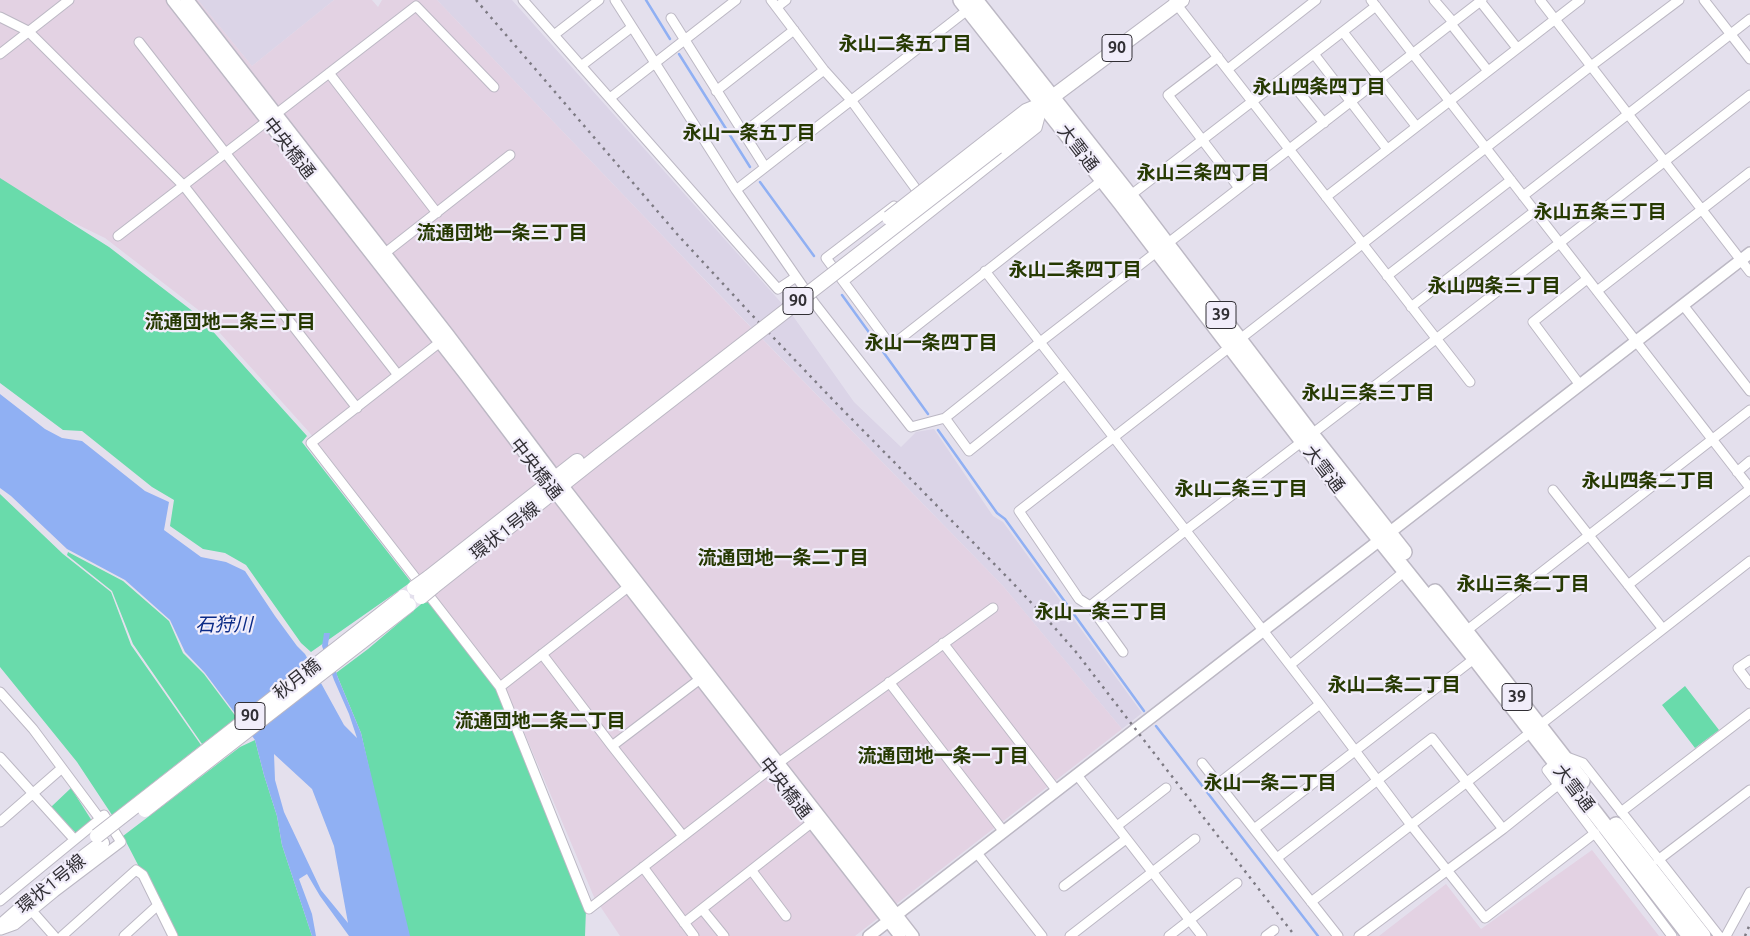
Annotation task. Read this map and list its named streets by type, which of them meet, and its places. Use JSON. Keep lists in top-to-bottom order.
{
  "streets": {
    "highway": ["大雪通", "39"],
    "main road": [
      "90",
      "中央橋通",
      "環状1号線",
      "秋月橋"
    ]
  },
  "crossings": [
    ["90", "大雪通"],
    ["90", "環状1号線"],
    ["中央橋通", "環状1号線"],
    ["大雪通", "環状1号線"],
    ["環状1号線", "秋月橋"]
  ],
  "districts": [
    "永山二条五丁目",
    "永山四条四丁目",
    "永山一条五丁目",
    "永山三条四丁目",
    "永山五条三丁目",
    "流通団地一条三丁目",
    "永山二条四丁目",
    "永山四条三丁目",
    "流通団地二条三丁目",
    "永山一条四丁目",
    "永山三条三丁目",
    "永山四条二丁目",
    "永山二条三丁目",
    "流通団地一条二丁目",
    "永山三条二丁目",
    "永山一条三丁目",
    "永山二条二丁目",
    "流通団地二条二丁目",
    "流通団地一条一丁目",
    "永山一条二丁目"
  ],
  "water": ["石狩川"]
}
